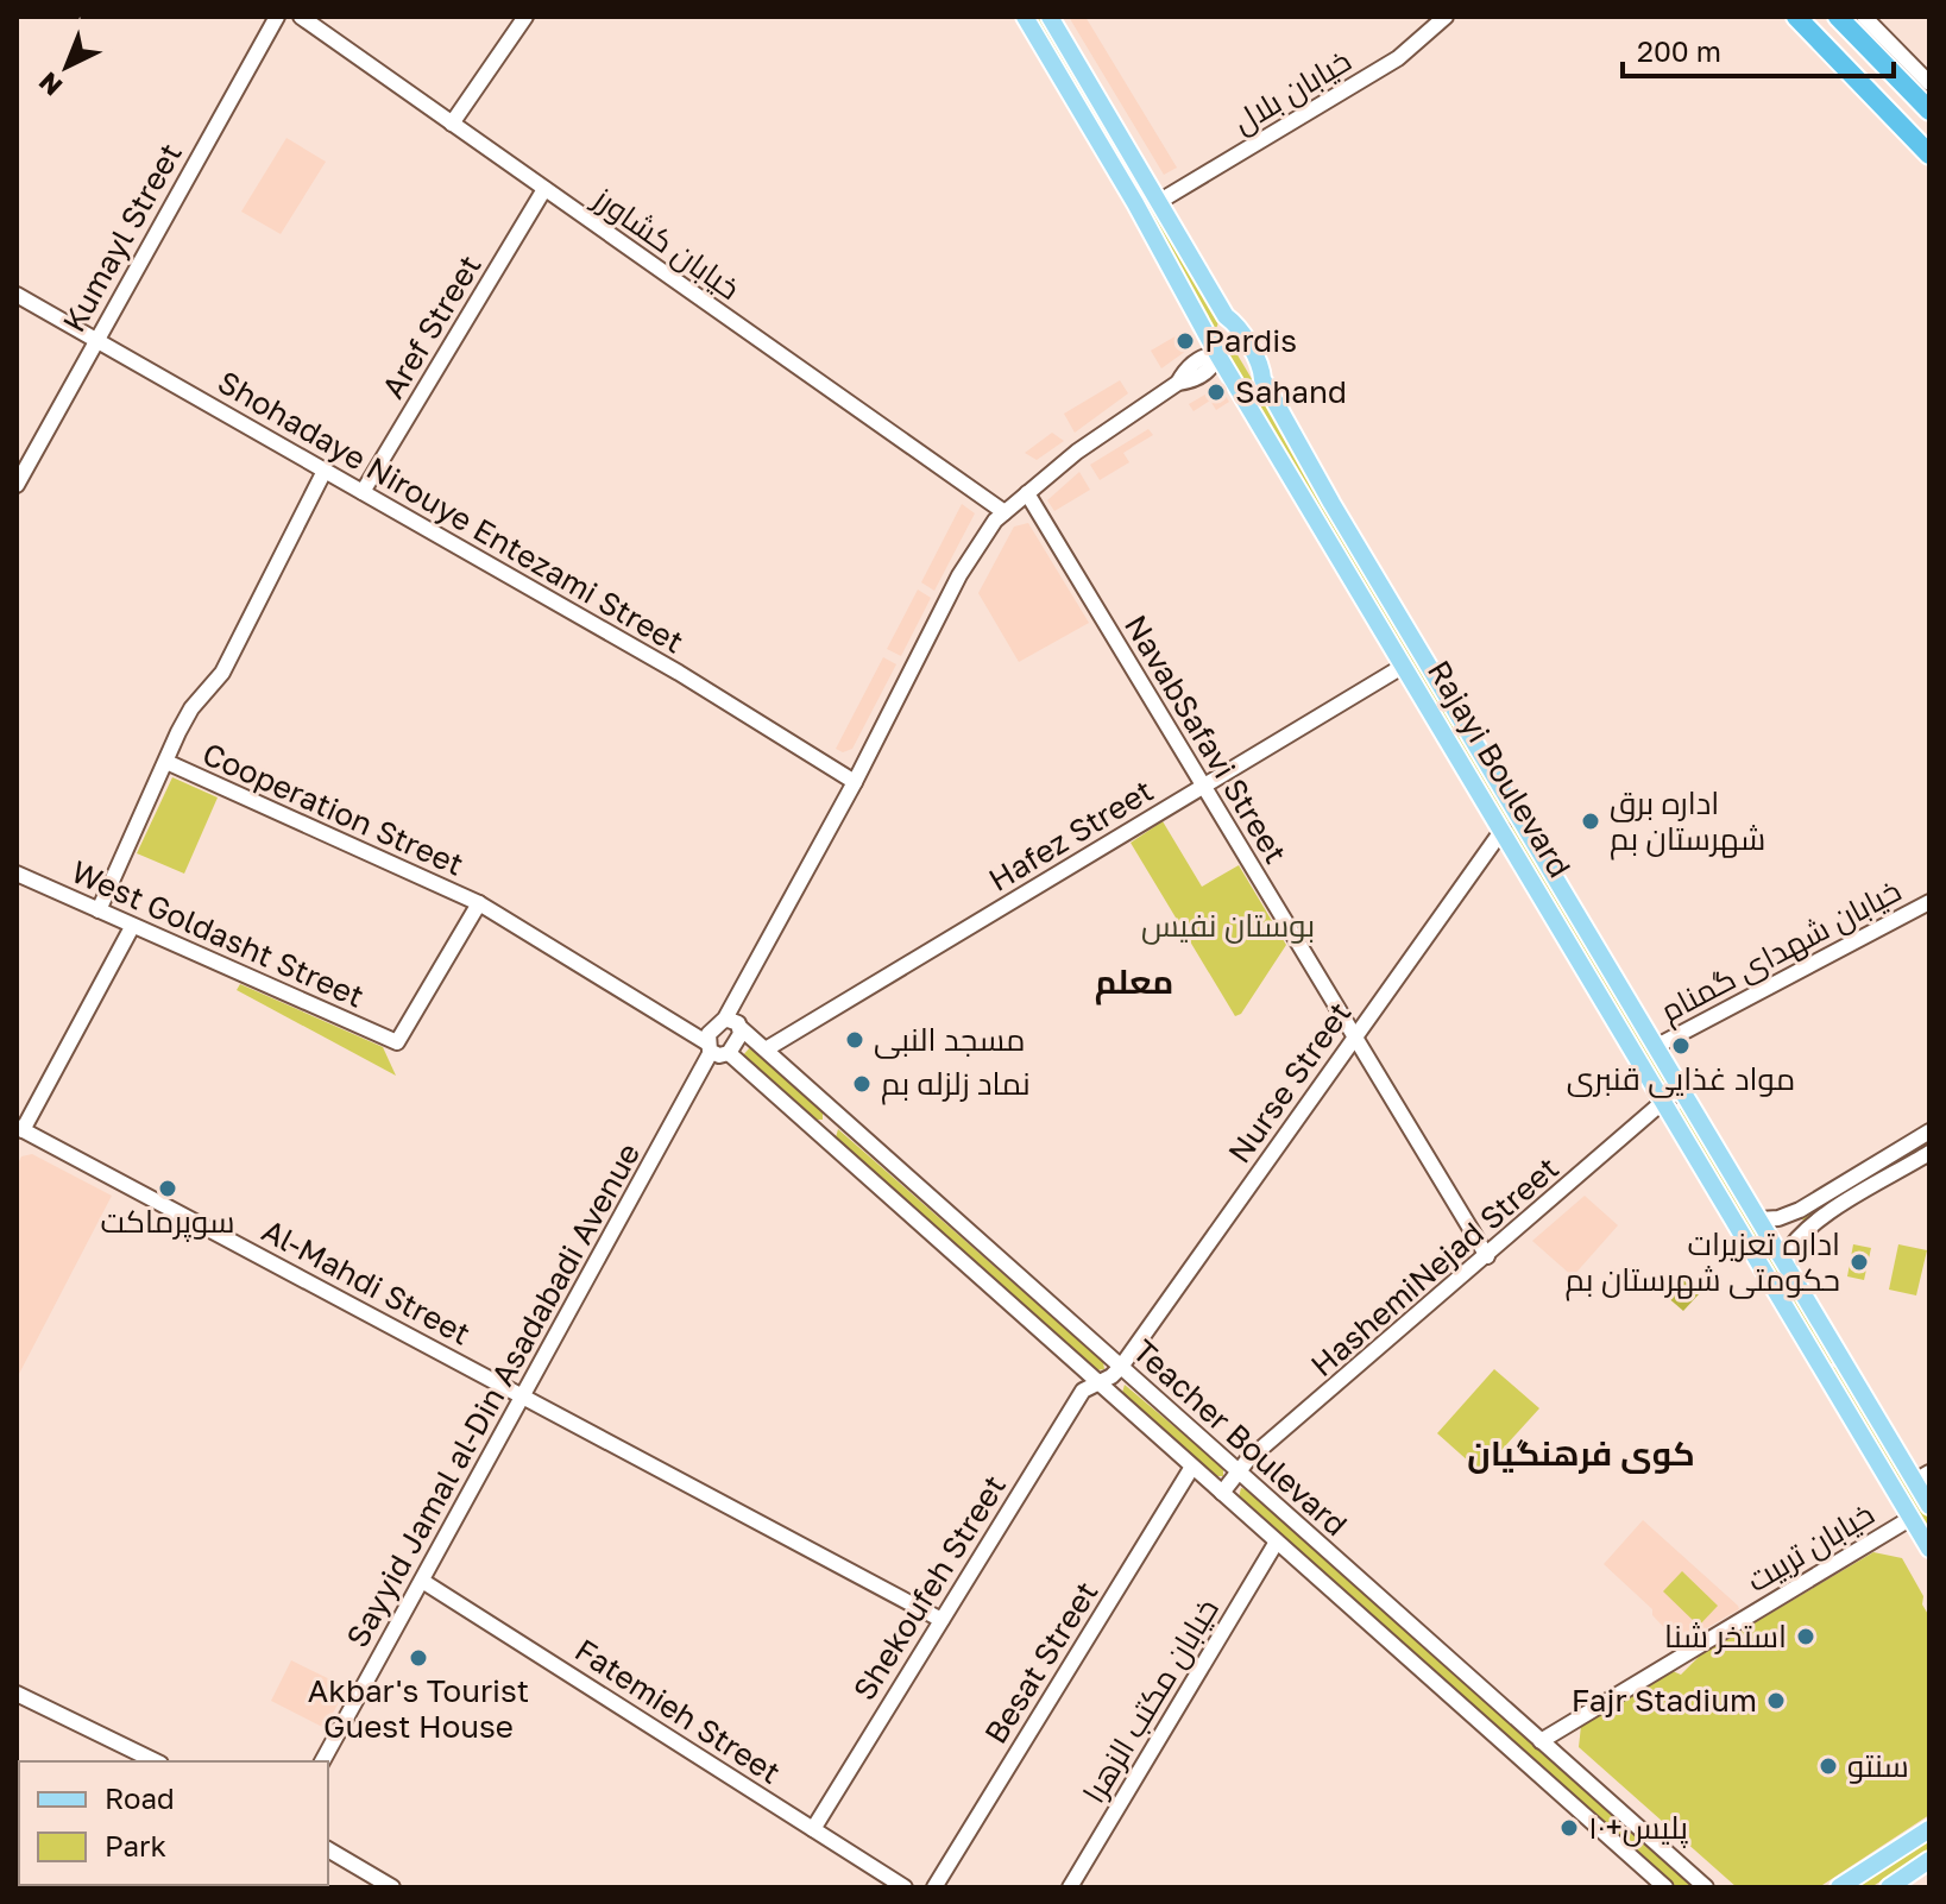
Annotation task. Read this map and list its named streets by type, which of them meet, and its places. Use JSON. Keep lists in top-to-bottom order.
{
  "streets": {
    "main road": ["Rajayi Boulevard"],
    "street": [
      "خیابان بلال",
      "Kumayl Street",
      "خیابان کشاورز",
      "Aref Street",
      "Shohadaye Nirouye Entezami Street",
      "NavabSafavi Street",
      "Cooperation Street",
      "Hafez Street",
      "West Goldasht Street",
      "خیابان شهدای گمنام",
      "Nurse Street",
      "HashemiNejad Street",
      "Al-Mahdi Street",
      "Sayyid Jamal al-Din Asadabadi Avenue",
      "Teacher Boulevard",
      "خیابان تربیت",
      "Shekoufeh Street",
      "Besat Street",
      "خیابان مکتب الزهرا",
      "Fatemieh Street"
    ]
  },
  "crossings": [
    ["خیابان بلال", "Rajayi Boulevard"],
    ["Kumayl Street", "Shohadaye Nirouye Entezami Street"],
    ["خیابان کشاورز", "Aref Street"],
    ["Aref Street", "Shohadaye Nirouye Entezami Street"],
    ["NavabSafavi Street", "Hafez Street"],
    ["NavabSafavi Street", "Nurse Street"],
    ["NavabSafavi Street", "HashemiNejad Street"],
    ["Rajayi Boulevard", "Hafez Street"],
    ["Rajayi Boulevard", "خیابان شهدای گمنام"],
    ["Rajayi Boulevard", "Nurse Street"],
    ["Rajayi Boulevard", "HashemiNejad Street"],
    ["Rajayi Boulevard", "خیابان تربیت"],
    ["Cooperation Street", "West Goldasht Street"],
    ["Cooperation Street", "Sayyid Jamal al-Din Asadabadi Avenue"],
    ["Cooperation Street", "Teacher Boulevard"],
    ["Hafez Street", "Teacher Boulevard"],
    ["Nurse Street", "Teacher Boulevard"],
    ["Nurse Street", "Shekoufeh Street"],
    ["HashemiNejad Street", "Teacher Boulevard"],
    ["Al-Mahdi Street", "Sayyid Jamal al-Din Asadabadi Avenue"],
    ["Al-Mahdi Street", "Shekoufeh Street"],
    ["Sayyid Jamal al-Din Asadabadi Avenue", "Teacher Boulevard"],
    ["Sayyid Jamal al-Din Asadabadi Avenue", "Fatemieh Street"],
    ["Teacher Boulevard", "خیابان تربیت"],
    ["Teacher Boulevard", "Shekoufeh Street"],
    ["Teacher Boulevard", "Besat Street"],
    ["Teacher Boulevard", "خیابان مکتب الزهرا"],
    ["Shekoufeh Street", "Fatemieh Street"]
  ],
  "districts": ["معلم", "کوی فرهنگیان"],
  "parks": ["بوستان نفیس"],
  "places": [
    "Pardis",
    "Sahand",
    "اداره برق شهرستان بم",
    "مسجد النبی",
    "مواد غذایی قنبری",
    "نماد زلزله بم",
    "سوپرماکت",
    "اداره تعزیرات حکومتی شهرستان بم",
    "استخر شنا",
    "Akbar's Tourist Guest House",
    "Fajr Stadium",
    "سنتو",
    "پلیس+۱۰"
  ],
  "legend": ["Road", "Park"],
  "scale_bar": "200 m",
  "north": "bottom left"
}
